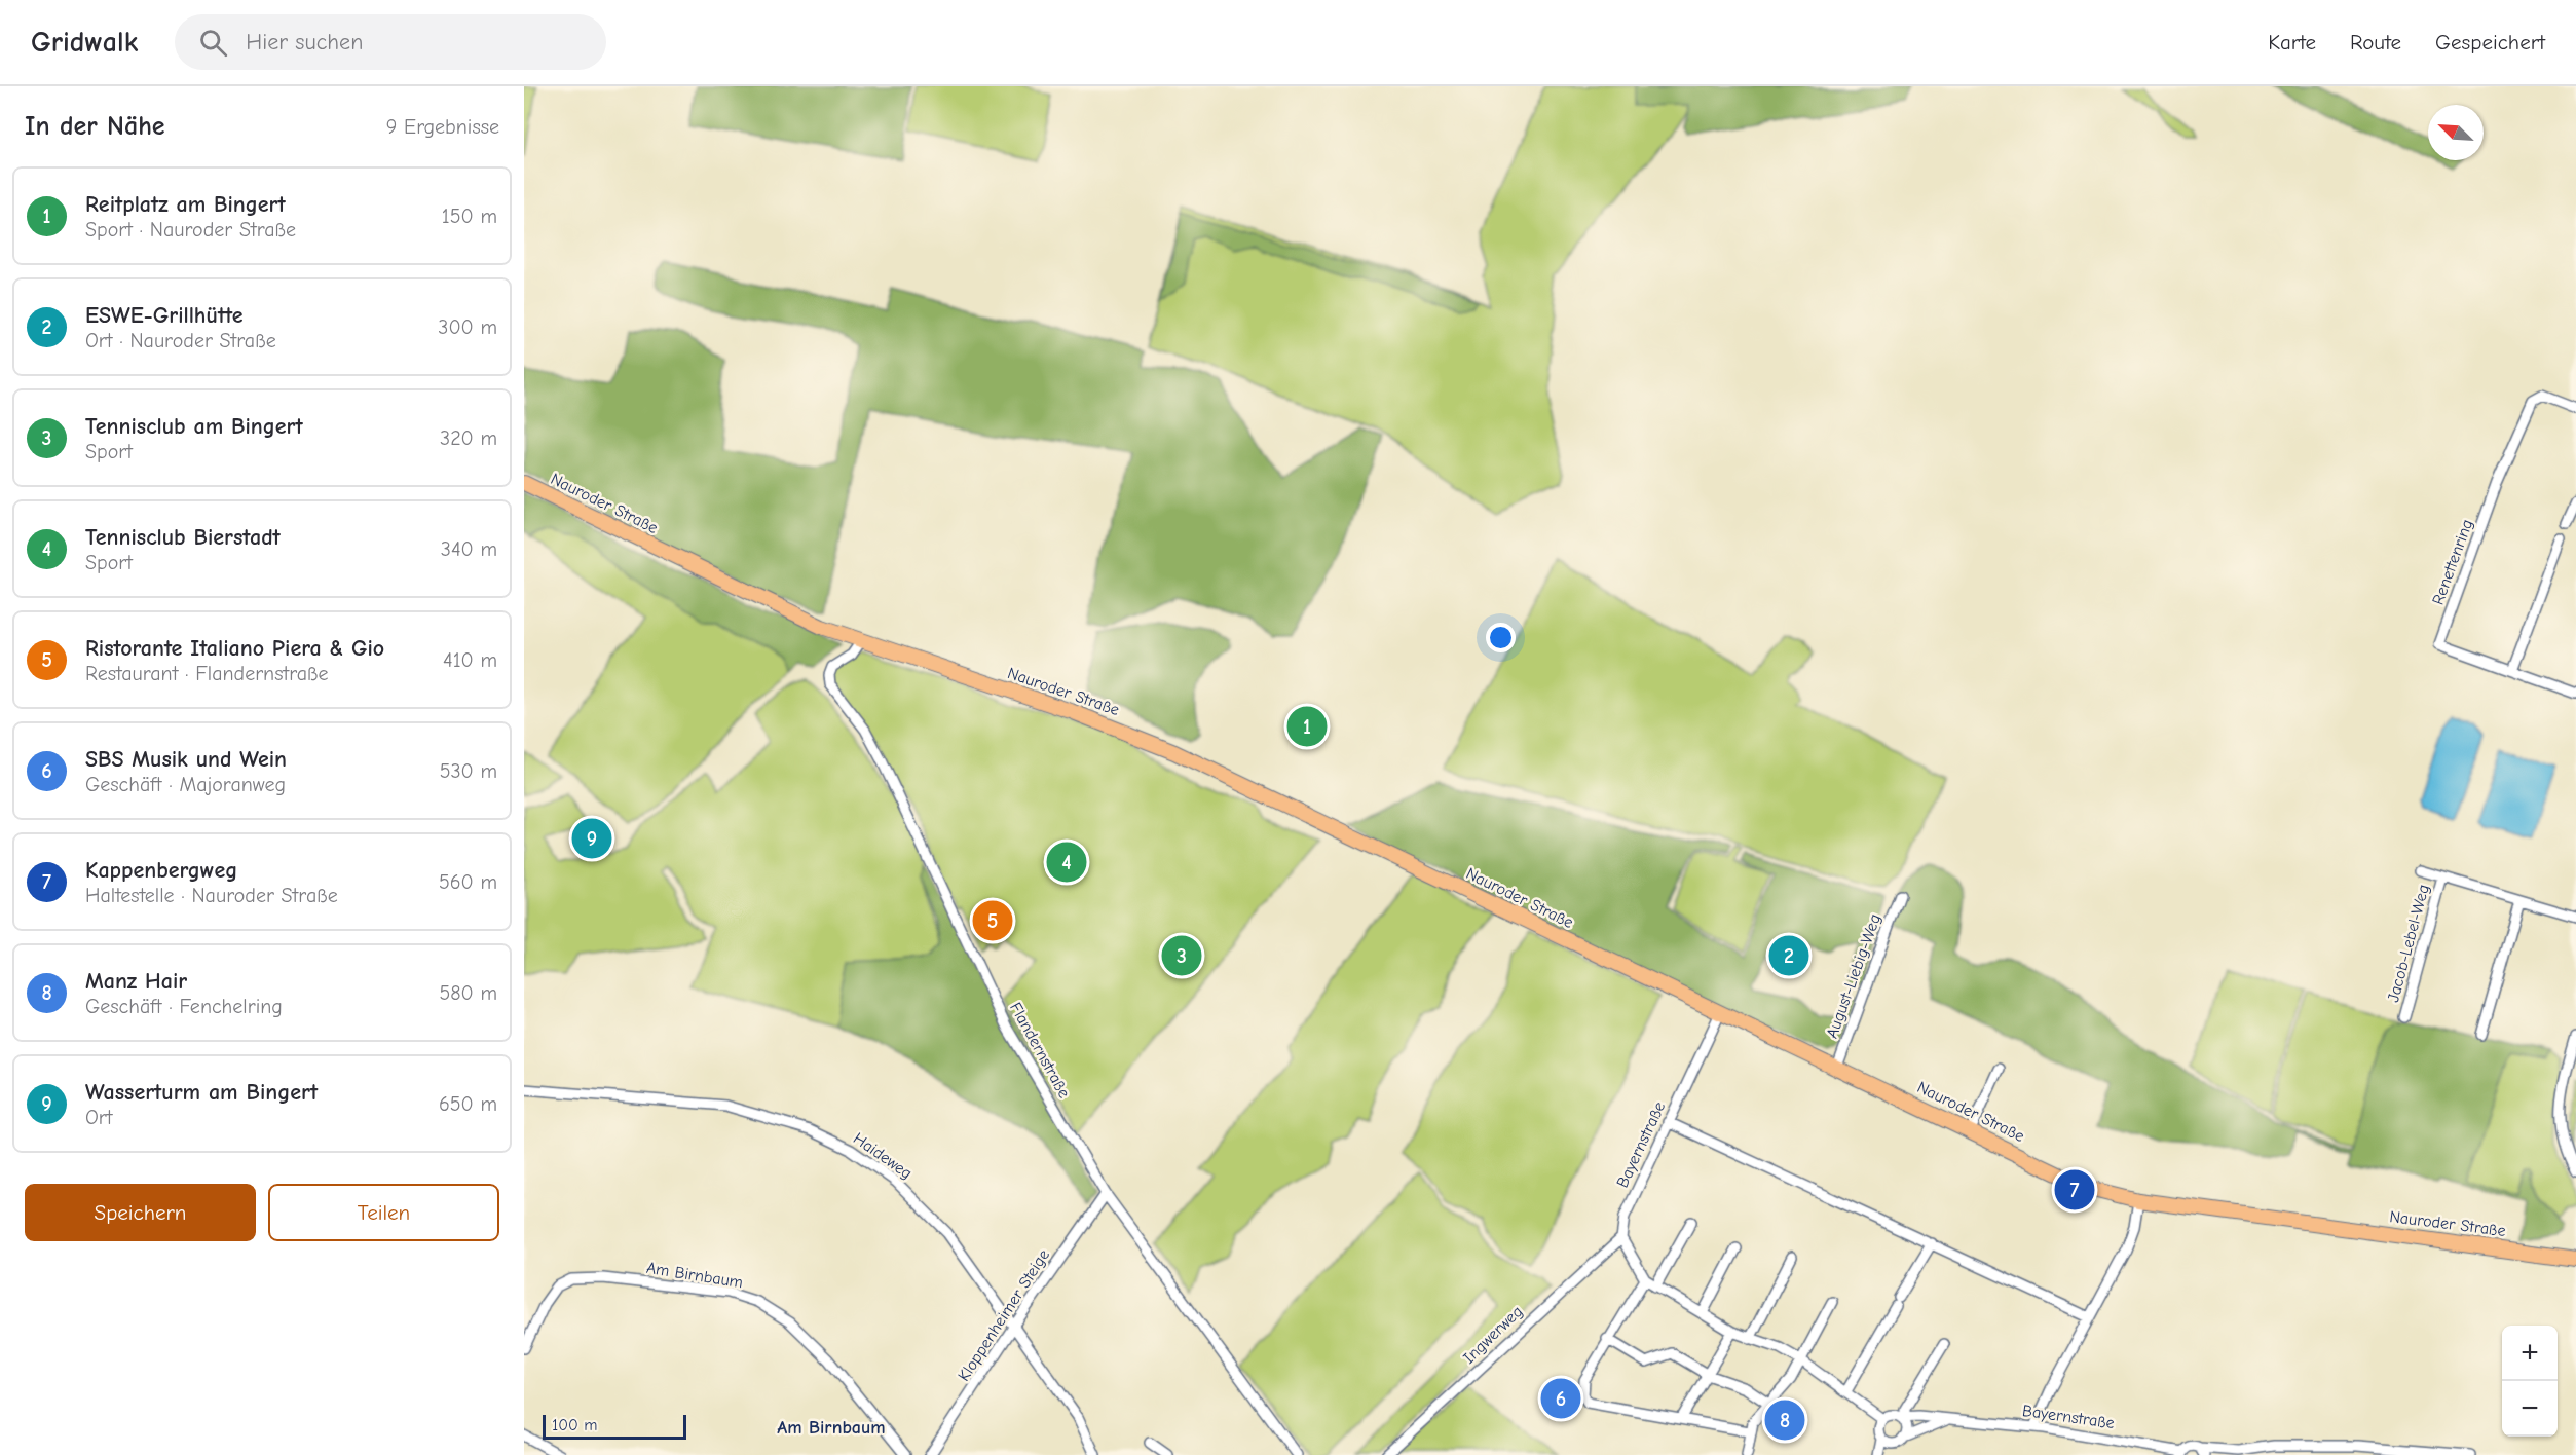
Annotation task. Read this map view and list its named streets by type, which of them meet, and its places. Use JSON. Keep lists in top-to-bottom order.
{
  "streets": {
    "main road": ["Nauroder Straße"],
    "street": [
      "Renettenring",
      "Jacob-Lebel-Weg",
      "August-Liebig-Weg",
      "Flandernstraße",
      "Bayernstraße",
      "Haideweg",
      "Am Birnbaum",
      "Kloppenheimer Steige",
      "Ingwerweg"
    ]
  },
  "crossings": [
    ["Nauroder Straße", "August-Liebig-Weg"],
    ["Nauroder Straße", "Flandernstraße"],
    ["Nauroder Straße", "Bayernstraße"],
    ["Flandernstraße", "Kloppenheimer Steige"],
    ["Bayernstraße", "Ingwerweg"],
    ["Haideweg", "Kloppenheimer Steige"]
  ],
  "districts": ["Am Birnbaum"],
  "scale_bar": "100 m",
  "north": "top left",
  "page": {
    "header": "Gridwalk",
    "search": "Hier suchen",
    "nav": ["Karte", "Route", "Gespeichert"],
    "heading": ["In der Nähe", "9 Ergebnisse"],
    "list": [
      {
        "mark": "1",
        "name": "Reitplatz am Bingert",
        "note": "Sport · Nauroder Straße",
        "value": "150 m"
      },
      {
        "mark": "2",
        "name": "ESWE-Grillhütte",
        "note": "Ort · Nauroder Straße",
        "value": "300 m"
      },
      {
        "mark": "3",
        "name": "Tennisclub am Bingert",
        "note": "Sport",
        "value": "320 m"
      },
      {
        "mark": "4",
        "name": "Tennisclub Bierstadt",
        "note": "Sport",
        "value": "340 m"
      },
      {
        "mark": "5",
        "name": "Ristorante Italiano Piera & Gio",
        "note": "Restaurant · Flandernstraße",
        "value": "410 m"
      },
      {
        "mark": "6",
        "name": "SBS Musik und Wein",
        "note": "Geschäft · Majoranweg",
        "value": "530 m"
      },
      {
        "mark": "7",
        "name": "Kappenbergweg",
        "note": "Haltestelle · Nauroder Straße",
        "value": "560 m"
      },
      {
        "mark": "8",
        "name": "Manz Hair",
        "note": "Geschäft · Fenchelring",
        "value": "580 m"
      },
      {
        "mark": "9",
        "name": "Wasserturm am Bingert",
        "note": "Ort",
        "value": "650 m"
      }
    ],
    "pins": [
      "1",
      "9",
      "4",
      "5",
      "2",
      "3",
      "7",
      "6",
      "8"
    ],
    "buttons": ["Speichern", "Teilen"],
    "map_buttons": ["+", "−"],
    "scale": "100 m"
  }
}
